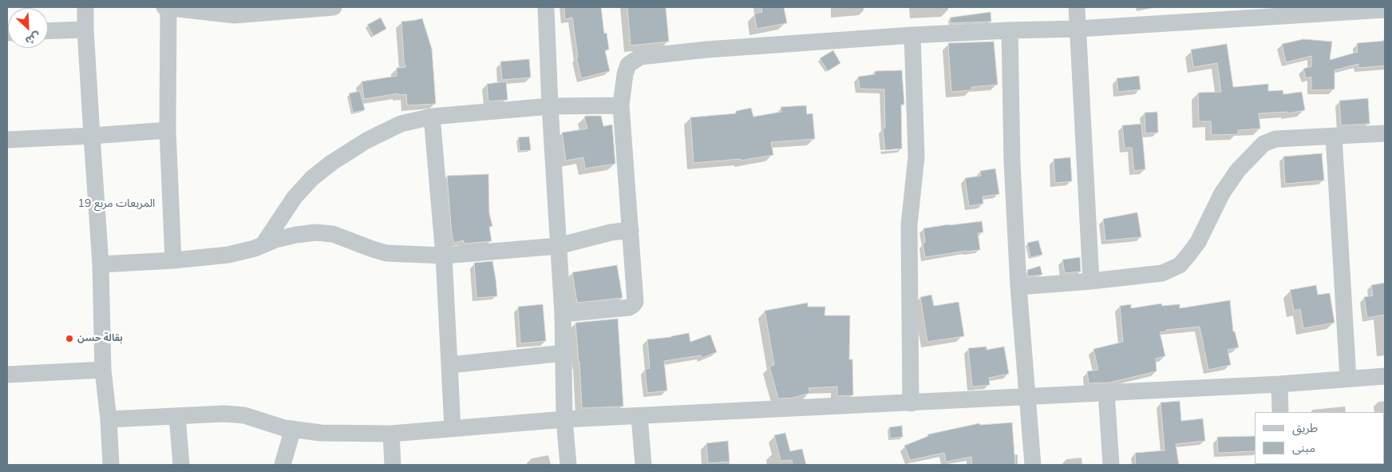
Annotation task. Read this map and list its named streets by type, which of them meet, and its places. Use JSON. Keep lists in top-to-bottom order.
{
  "districts": ["المربعات مربع 19"],
  "places": ["بقالة حسن"],
  "legend": ["طريق", "مبنى"],
  "north": "bottom right"
}
